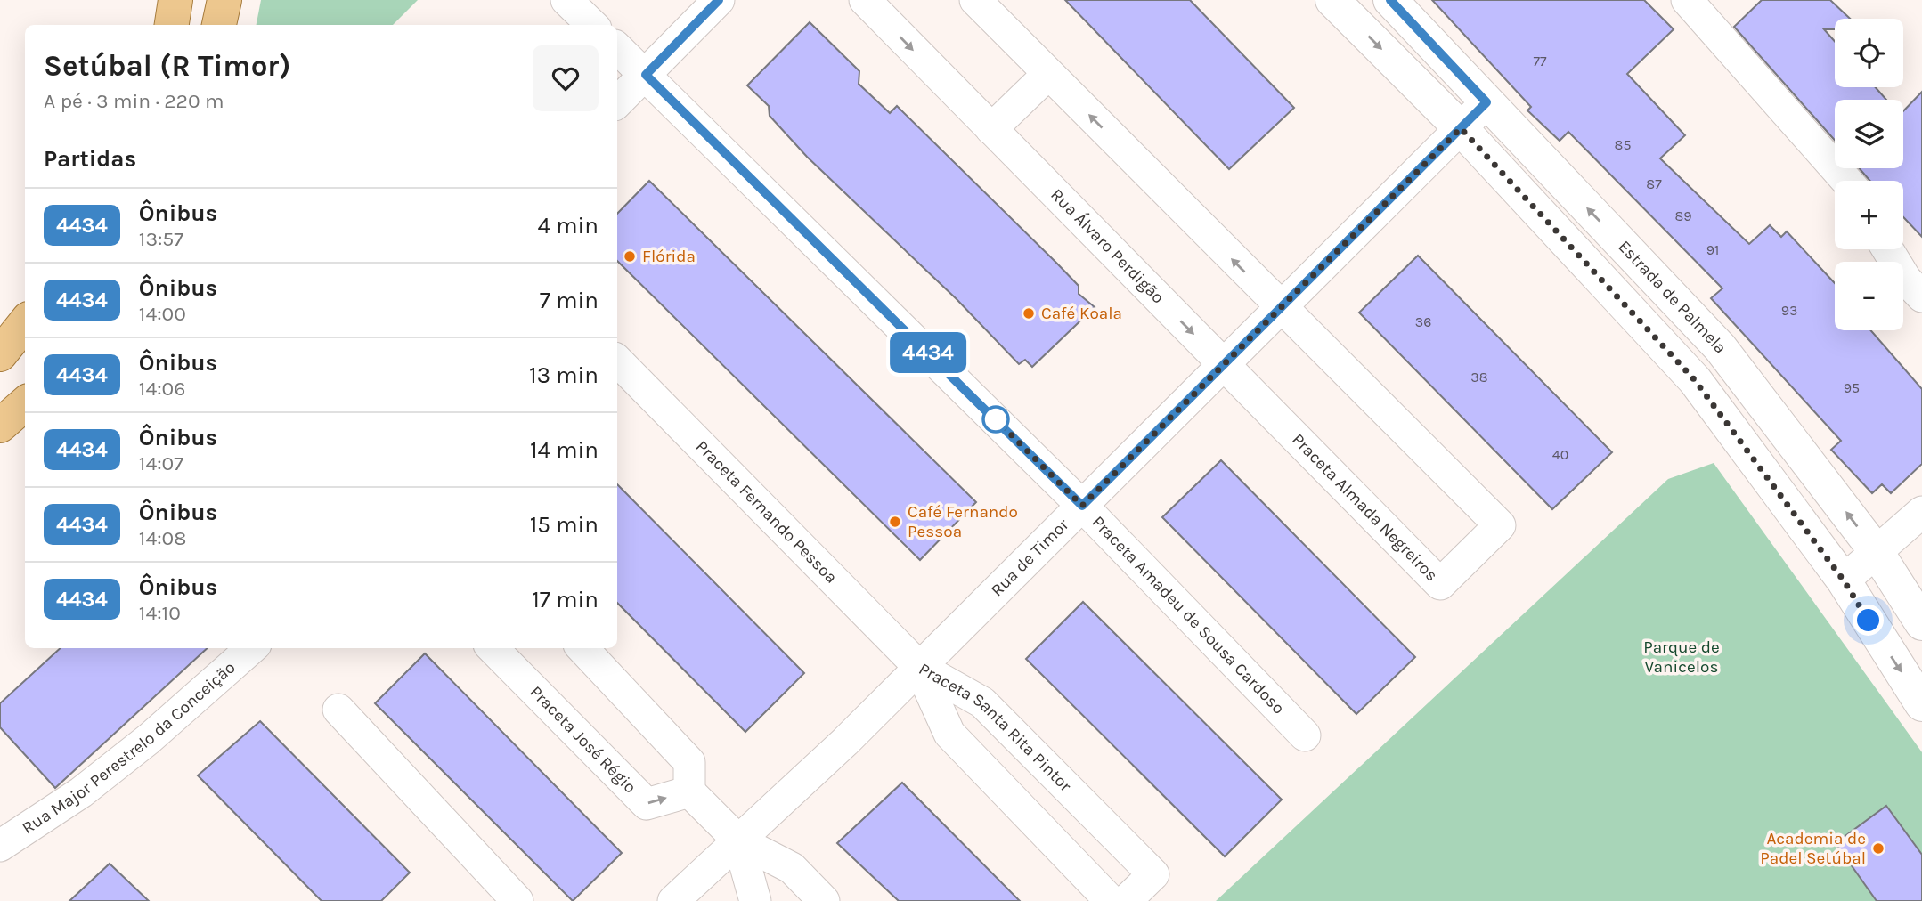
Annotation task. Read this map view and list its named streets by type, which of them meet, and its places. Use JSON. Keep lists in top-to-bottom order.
{
  "streets": {
    "street": [
      "Rua Álvaro Perdigão",
      "Estrada de Palmela",
      "Praceta Almada Negreiros",
      "Praceta Fernando Pessoa",
      "Rua de Timor",
      "Praceta Amadeu de Sousa Cardoso",
      "Praceta Santa Rita Pintor",
      "Praceta José Régio",
      "Rua Major Perestrelo da Conceição"
    ]
  },
  "crossings": [
    ["Rua Álvaro Perdigão", "Praceta Almada Negreiros"],
    ["Rua Álvaro Perdigão", "Rua de Timor"],
    ["Estrada de Palmela", "Rua de Timor"],
    ["Praceta Almada Negreiros", "Rua de Timor"],
    ["Praceta Fernando Pessoa", "Rua de Timor"],
    ["Praceta Fernando Pessoa", "Praceta Santa Rita Pintor"],
    ["Rua de Timor", "Praceta Amadeu de Sousa Cardoso"],
    ["Rua de Timor", "Praceta Santa Rita Pintor"]
  ],
  "parks": ["Parque de Vanicelos"],
  "places": [
    "Flórida",
    "Café Koala",
    "Café Fernando Pessoa",
    "Academia de Padel Setúbal"
  ],
  "lines": ["bus line 4434"],
  "house_numbers": [
    "77",
    "85",
    "87",
    "89",
    "91",
    "93",
    "36",
    "38",
    "95",
    "40"
  ],
  "page": {
    "on_map": "4434",
    "map_buttons": ["+", "−"],
    "heading": [
      ["Setúbal (R Timor)", "A pé · 3 min · 220 m"],
      "Partidas"
    ],
    "list": [
      {
        "mark": "4434",
        "name": "Ônibus",
        "note": "13:57",
        "value": "4 min"
      },
      {
        "mark": "4434",
        "name": "Ônibus",
        "note": "14:00",
        "value": "7 min"
      },
      {
        "mark": "4434",
        "name": "Ônibus",
        "note": "14:06",
        "value": "13 min"
      },
      {
        "mark": "4434",
        "name": "Ônibus",
        "note": "14:07",
        "value": "14 min"
      },
      {
        "mark": "4434",
        "name": "Ônibus",
        "note": "14:08",
        "value": "15 min"
      },
      {
        "mark": "4434",
        "name": "Ônibus",
        "note": "14:10",
        "value": "17 min"
      }
    ]
  }
}
